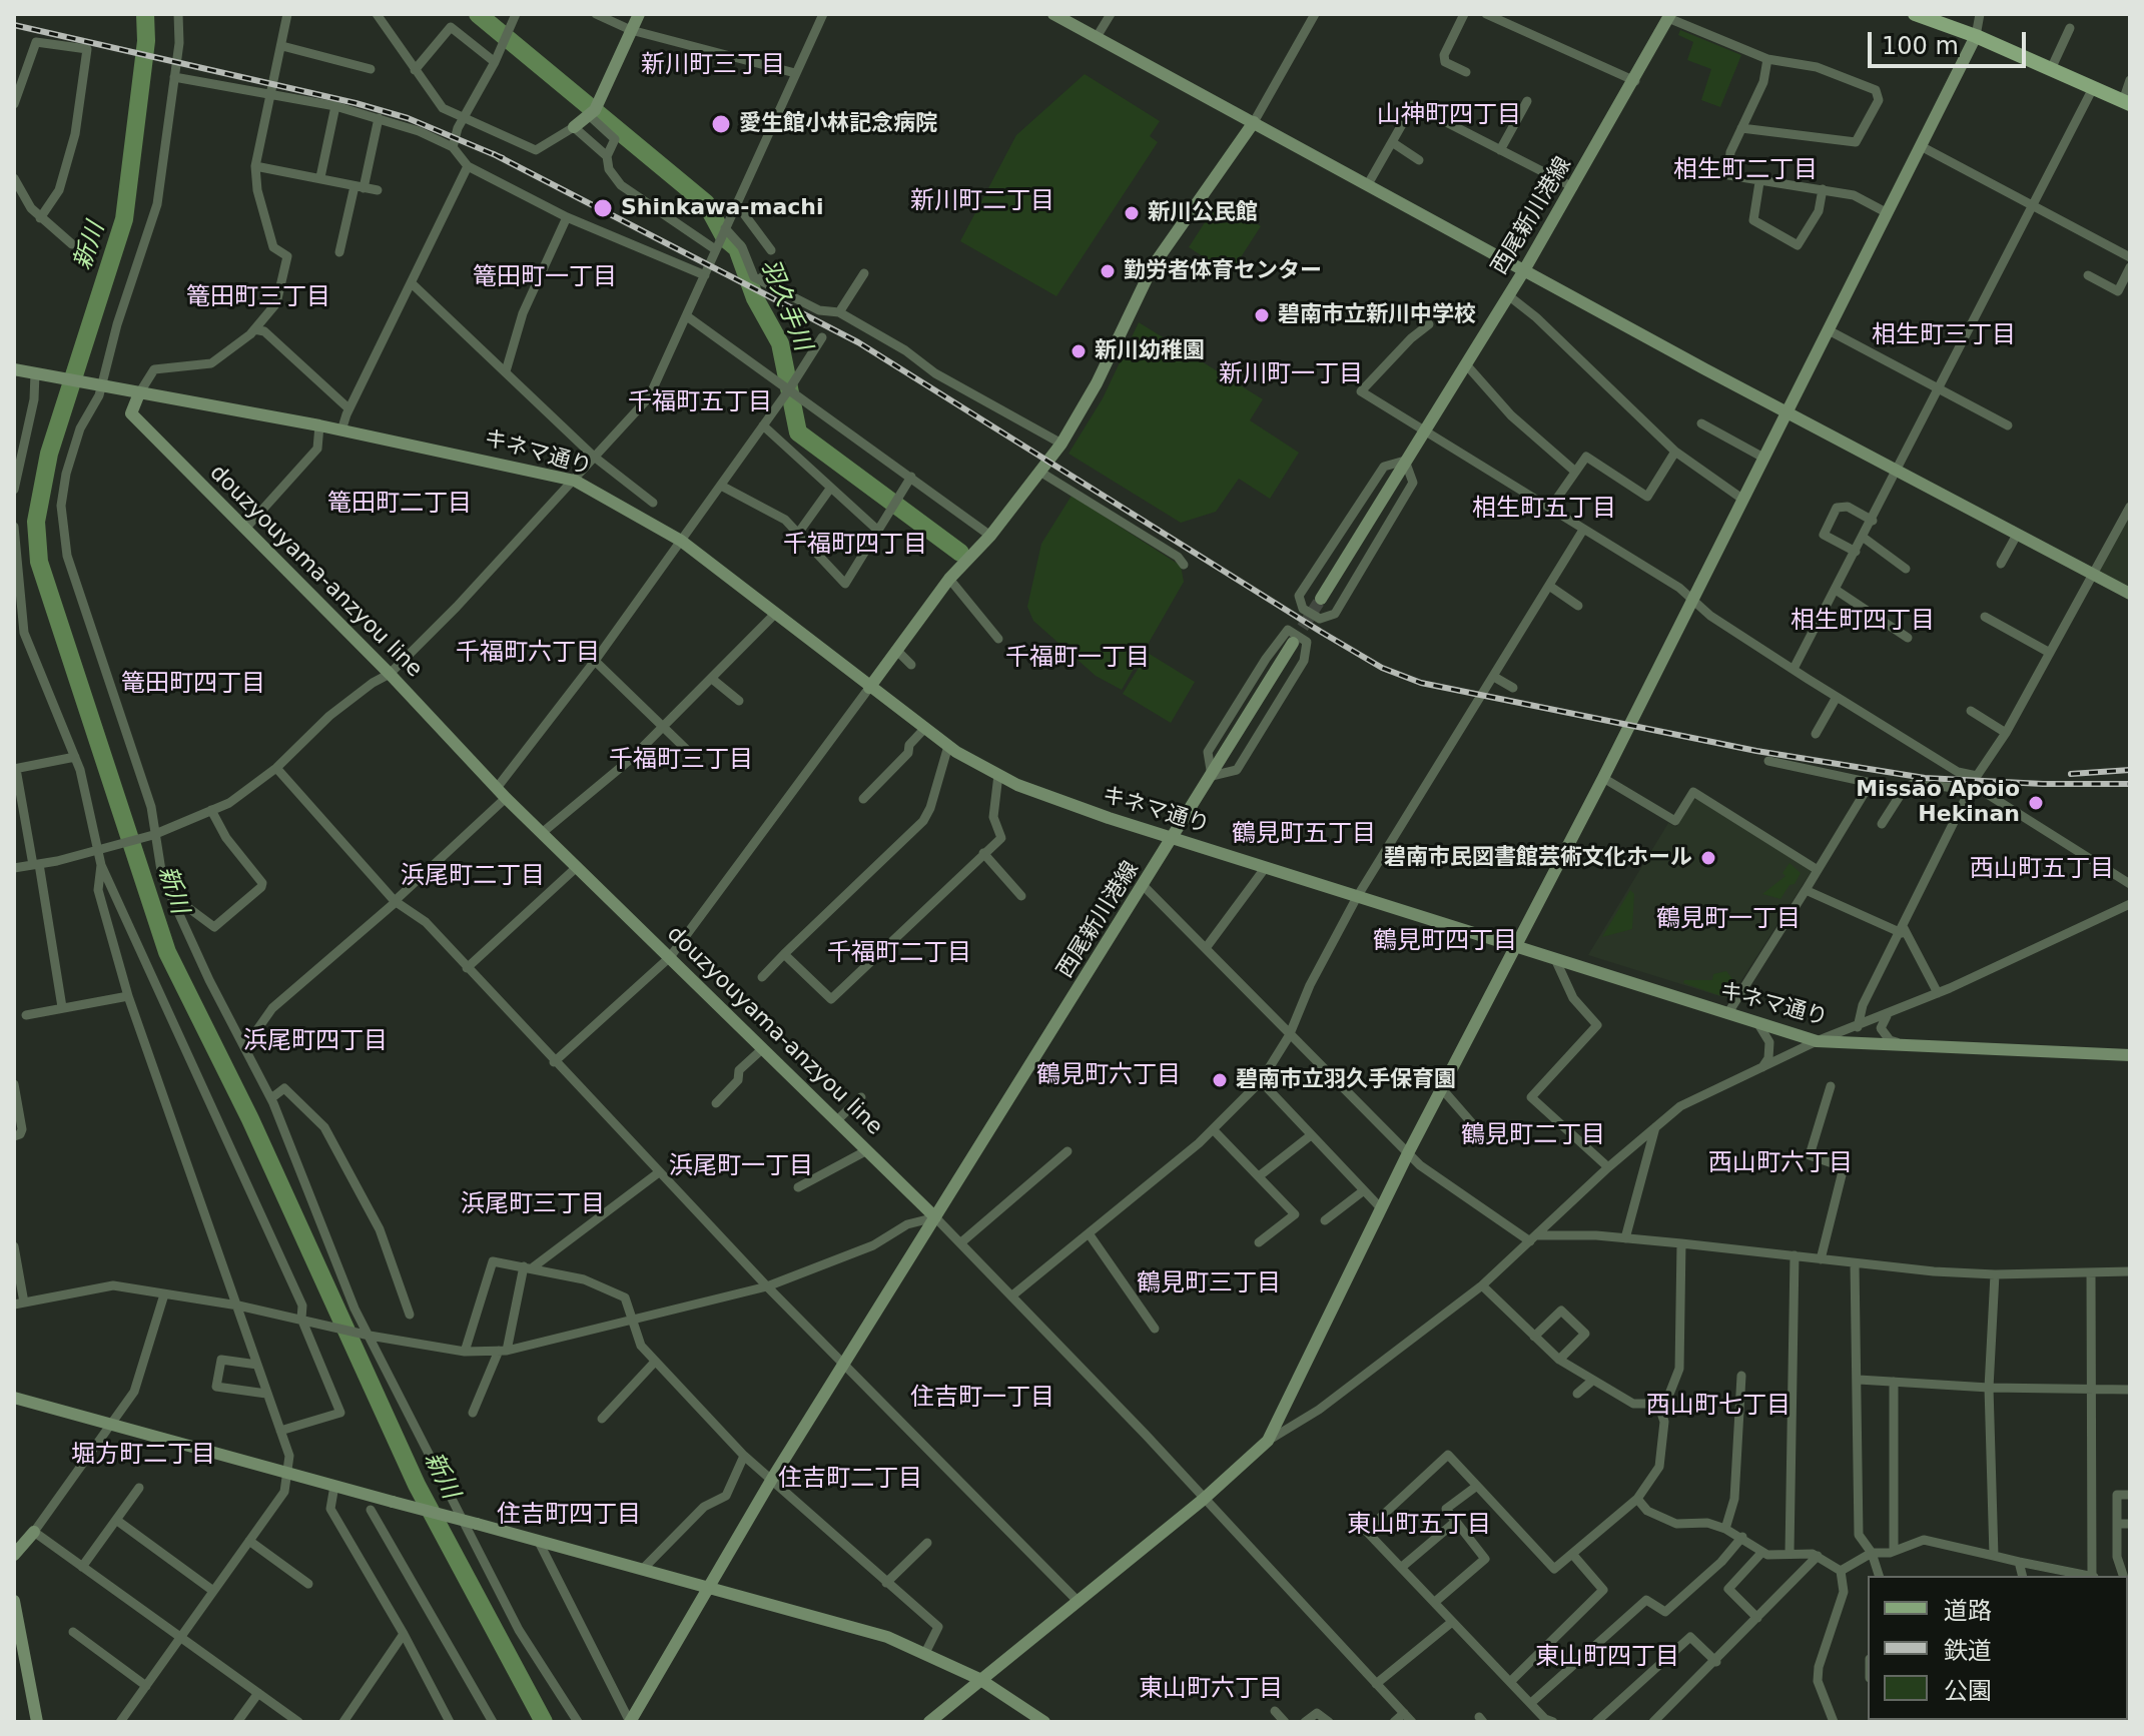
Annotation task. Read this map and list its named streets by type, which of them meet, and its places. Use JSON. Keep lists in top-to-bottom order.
{
  "streets": {
    "street": ["西尾新川港線", "キネマ通り", "douzyouyama-anzyou line"]
  },
  "crossings": [
    ["西尾新川港線", "キネマ通り"],
    ["西尾新川港線", "douzyouyama-anzyou line"],
    ["キネマ通り", "douzyouyama-anzyou line"]
  ],
  "districts": [
    "新川町三丁目",
    "山神町四丁目",
    "相生町二丁目",
    "新川町二丁目",
    "篭田町一丁目",
    "篭田町三丁目",
    "相生町三丁目",
    "新川町一丁目",
    "千福町五丁目",
    "篭田町二丁目",
    "相生町五丁目",
    "千福町四丁目",
    "相生町四丁目",
    "千福町六丁目",
    "千福町一丁目",
    "篭田町四丁目",
    "千福町三丁目",
    "鶴見町五丁目",
    "西山町五丁目",
    "浜尾町二丁目",
    "鶴見町一丁目",
    "鶴見町四丁目",
    "千福町二丁目",
    "浜尾町四丁目",
    "鶴見町六丁目",
    "鶴見町二丁目",
    "西山町六丁目",
    "浜尾町一丁目",
    "浜尾町三丁目",
    "鶴見町三丁目",
    "住吉町一丁目",
    "西山町七丁目",
    "堀方町二丁目",
    "住吉町二丁目",
    "住吉町四丁目",
    "東山町五丁目",
    "東山町四丁目",
    "東山町六丁目"
  ],
  "water": ["新川", "羽久手川"],
  "places": [
    "愛生館小林記念病院",
    "Shinkawa-machi",
    "新川公民館",
    "勤労者体育センター",
    "碧南市立新川中学校",
    "新川幼稚園",
    "Missão Apoio Hekinan",
    "碧南市民図書館芸術文化ホール",
    "碧南市立羽久手保育園"
  ],
  "legend": ["道路", "鉄道", "公園"],
  "scale_bar": "100 m"
}
